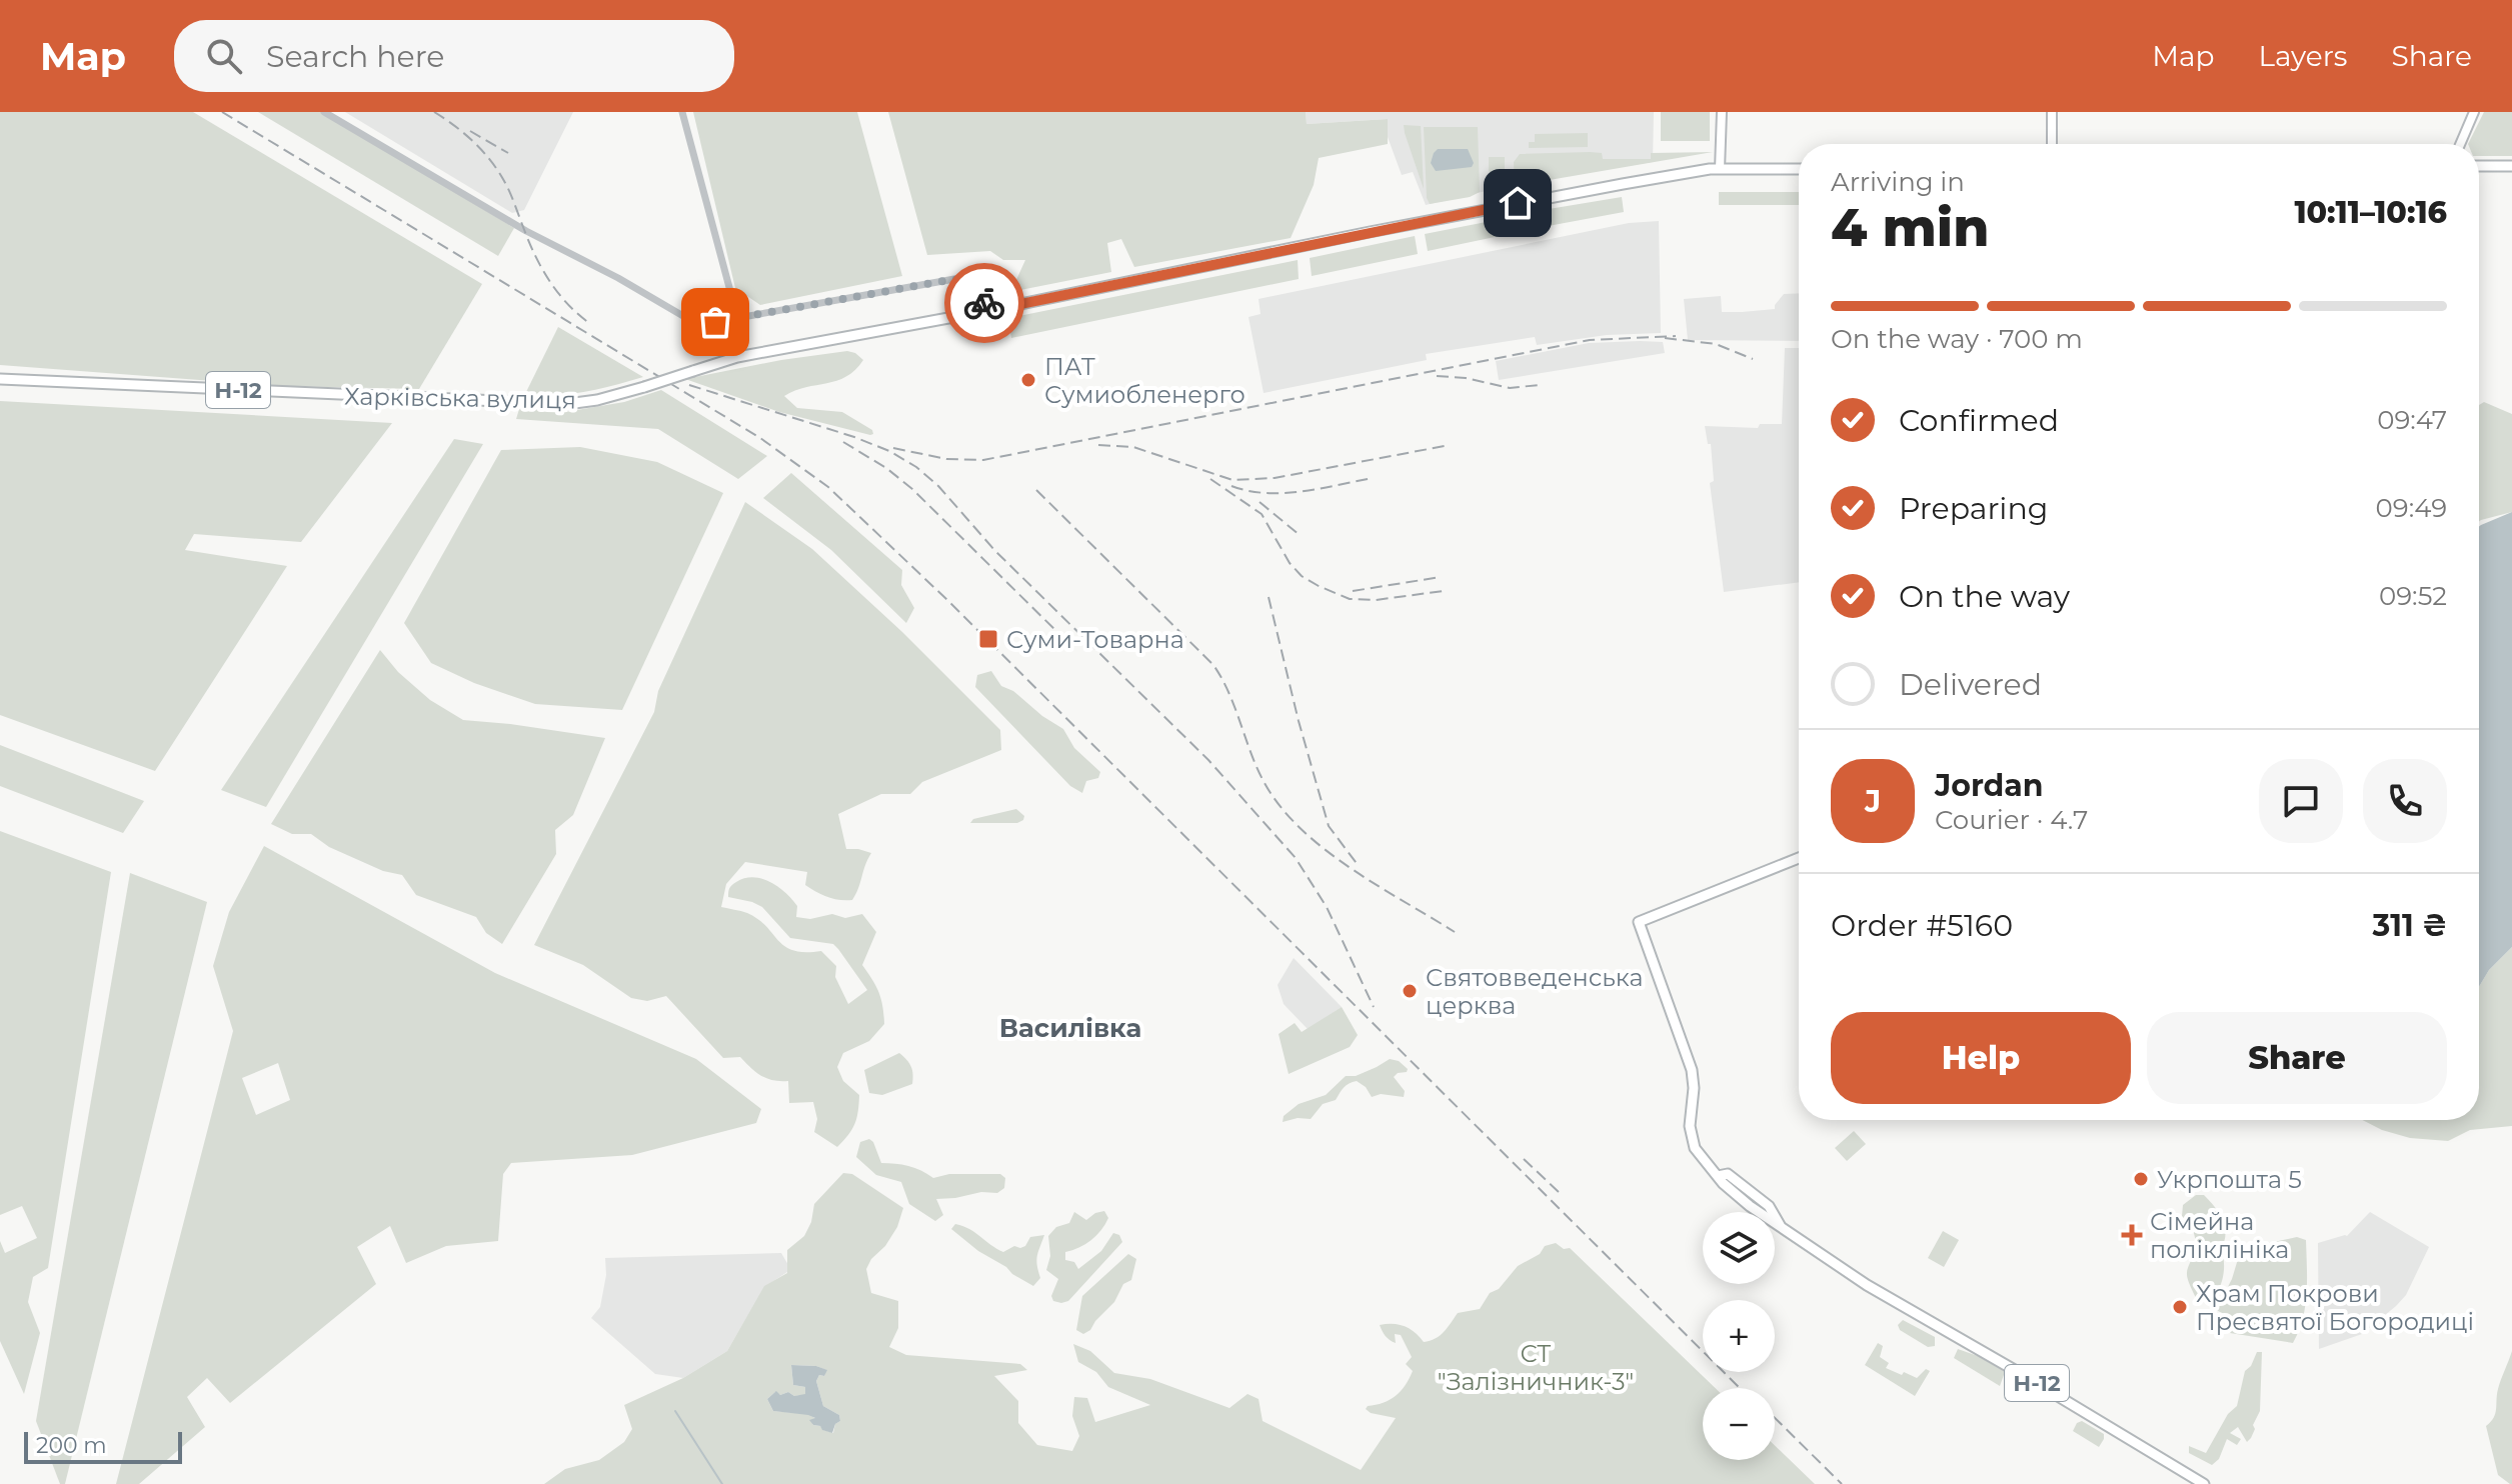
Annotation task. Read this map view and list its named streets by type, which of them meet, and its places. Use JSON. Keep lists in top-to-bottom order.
{
  "streets": {
    "main road": ["Н-12", "Харківська вулиця"]
  },
  "districts": ["Василівка"],
  "parks": ["СТ \"Залізничник-3\""],
  "places": {
    "other": [
      "ПАТ Сумиобленерго",
      "Святовведенська церква",
      "Укрпошта 5",
      "Храм Покрови Пресвятої Богородиці"
    ],
    "transit": ["Суми-Товарна"],
    "health": ["Сімейна поліклініка"]
  },
  "scale_bar": "200 m",
  "page": {
    "header": "Map",
    "search": "Search here",
    "nav": ["Map", "Layers", "Share"],
    "heading": ["4 min", "Arriving in", "10:11–10:16"],
    "panel": [
      "Jordan",
      "Courier · 4.7",
      "Order #5160",
      "311 ₴"
    ],
    "bar": "On the way · 700 m",
    "list": [
      ["Confirmed", "09:47"],
      ["Preparing", "09:49"],
      ["On the way", "09:52"],
      "Delivered"
    ],
    "round": "J",
    "buttons": ["Help", "Share"],
    "map_buttons": ["+", "−"],
    "scale": "200 m"
  }
}
